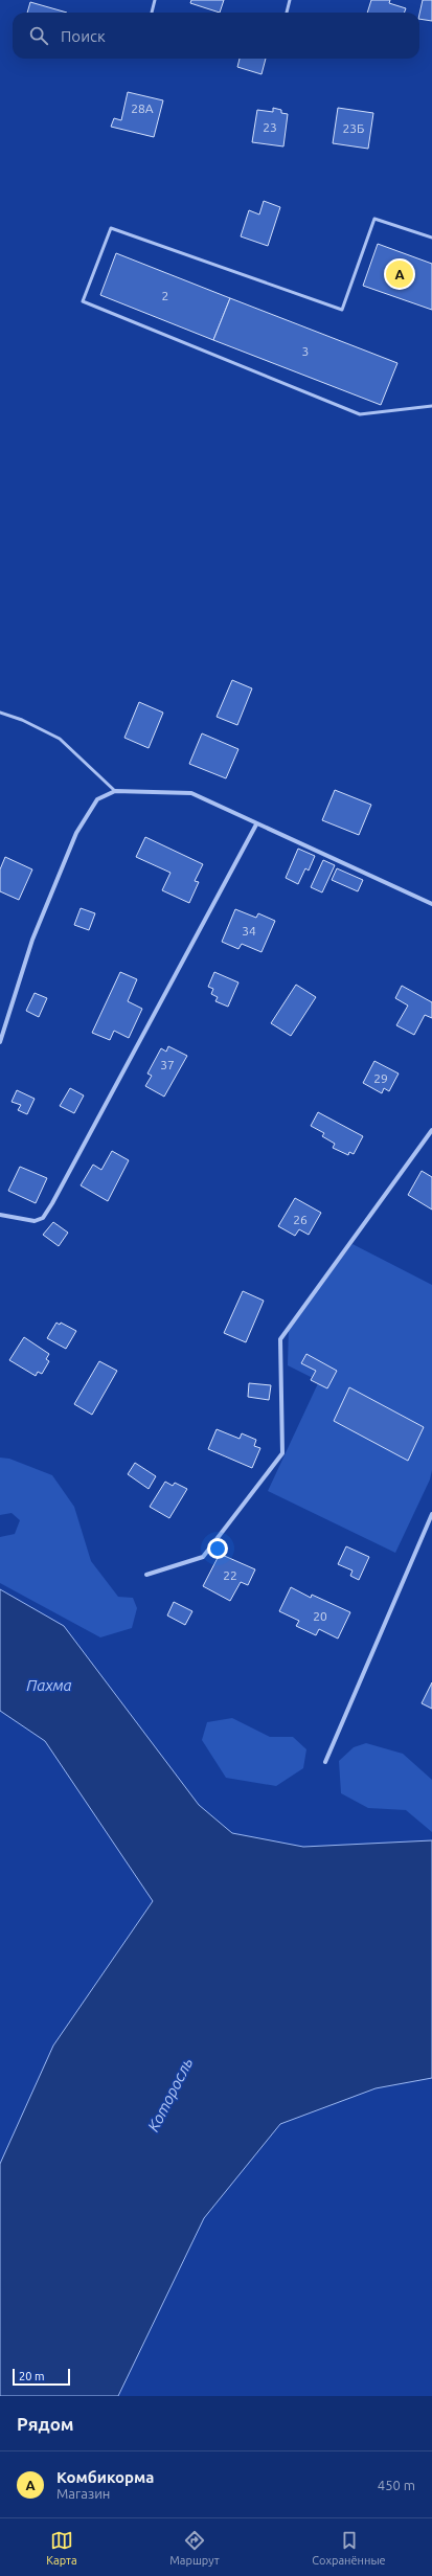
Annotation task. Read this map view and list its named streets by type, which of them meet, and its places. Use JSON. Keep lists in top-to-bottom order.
{
  "water": ["Пахма", "Которосль"],
  "house_numbers": [
    "28А",
    "23",
    "23Б",
    "2",
    "3",
    "34",
    "37",
    "29",
    "26",
    "22",
    "20"
  ],
  "scale_bar": "20 m",
  "page": {
    "search": "Поиск",
    "pins": "A",
    "scale": "20 m",
    "heading": "Рядом",
    "list": [
      {
        "mark": "A",
        "name": "Комбикорма",
        "note": "Магазин",
        "value": "450 m"
      }
    ],
    "nav": ["Карта", "Маршрут", "Сохранённые"]
  }
}
